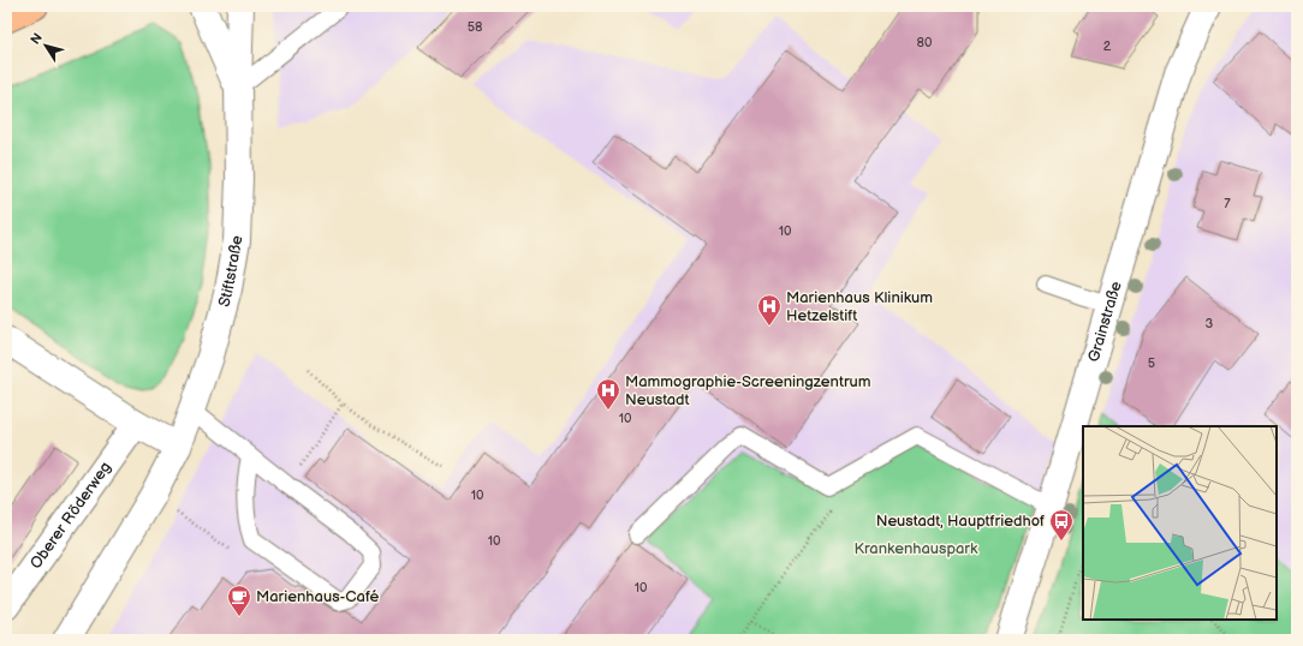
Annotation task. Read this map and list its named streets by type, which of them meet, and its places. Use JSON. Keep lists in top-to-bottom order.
{
  "streets": {
    "street": ["Stiftstraße", "Grainstraße", "Oberer Röderweg"]
  },
  "parks": ["Krankenhauspark"],
  "places": {
    "hospital": ["Marienhaus Klinikum Hetzelstift", "Mammographie-Screeningzentrum Neustadt"],
    "bus stop": ["Neustadt, Hauptfriedhof"],
    "cafe": ["Marienhaus-Café"]
  },
  "house_numbers": [
    "58",
    "80",
    "2",
    "7",
    "10",
    "3",
    "5",
    "10",
    "10",
    "10",
    "10"
  ],
  "north": "top left"
}
